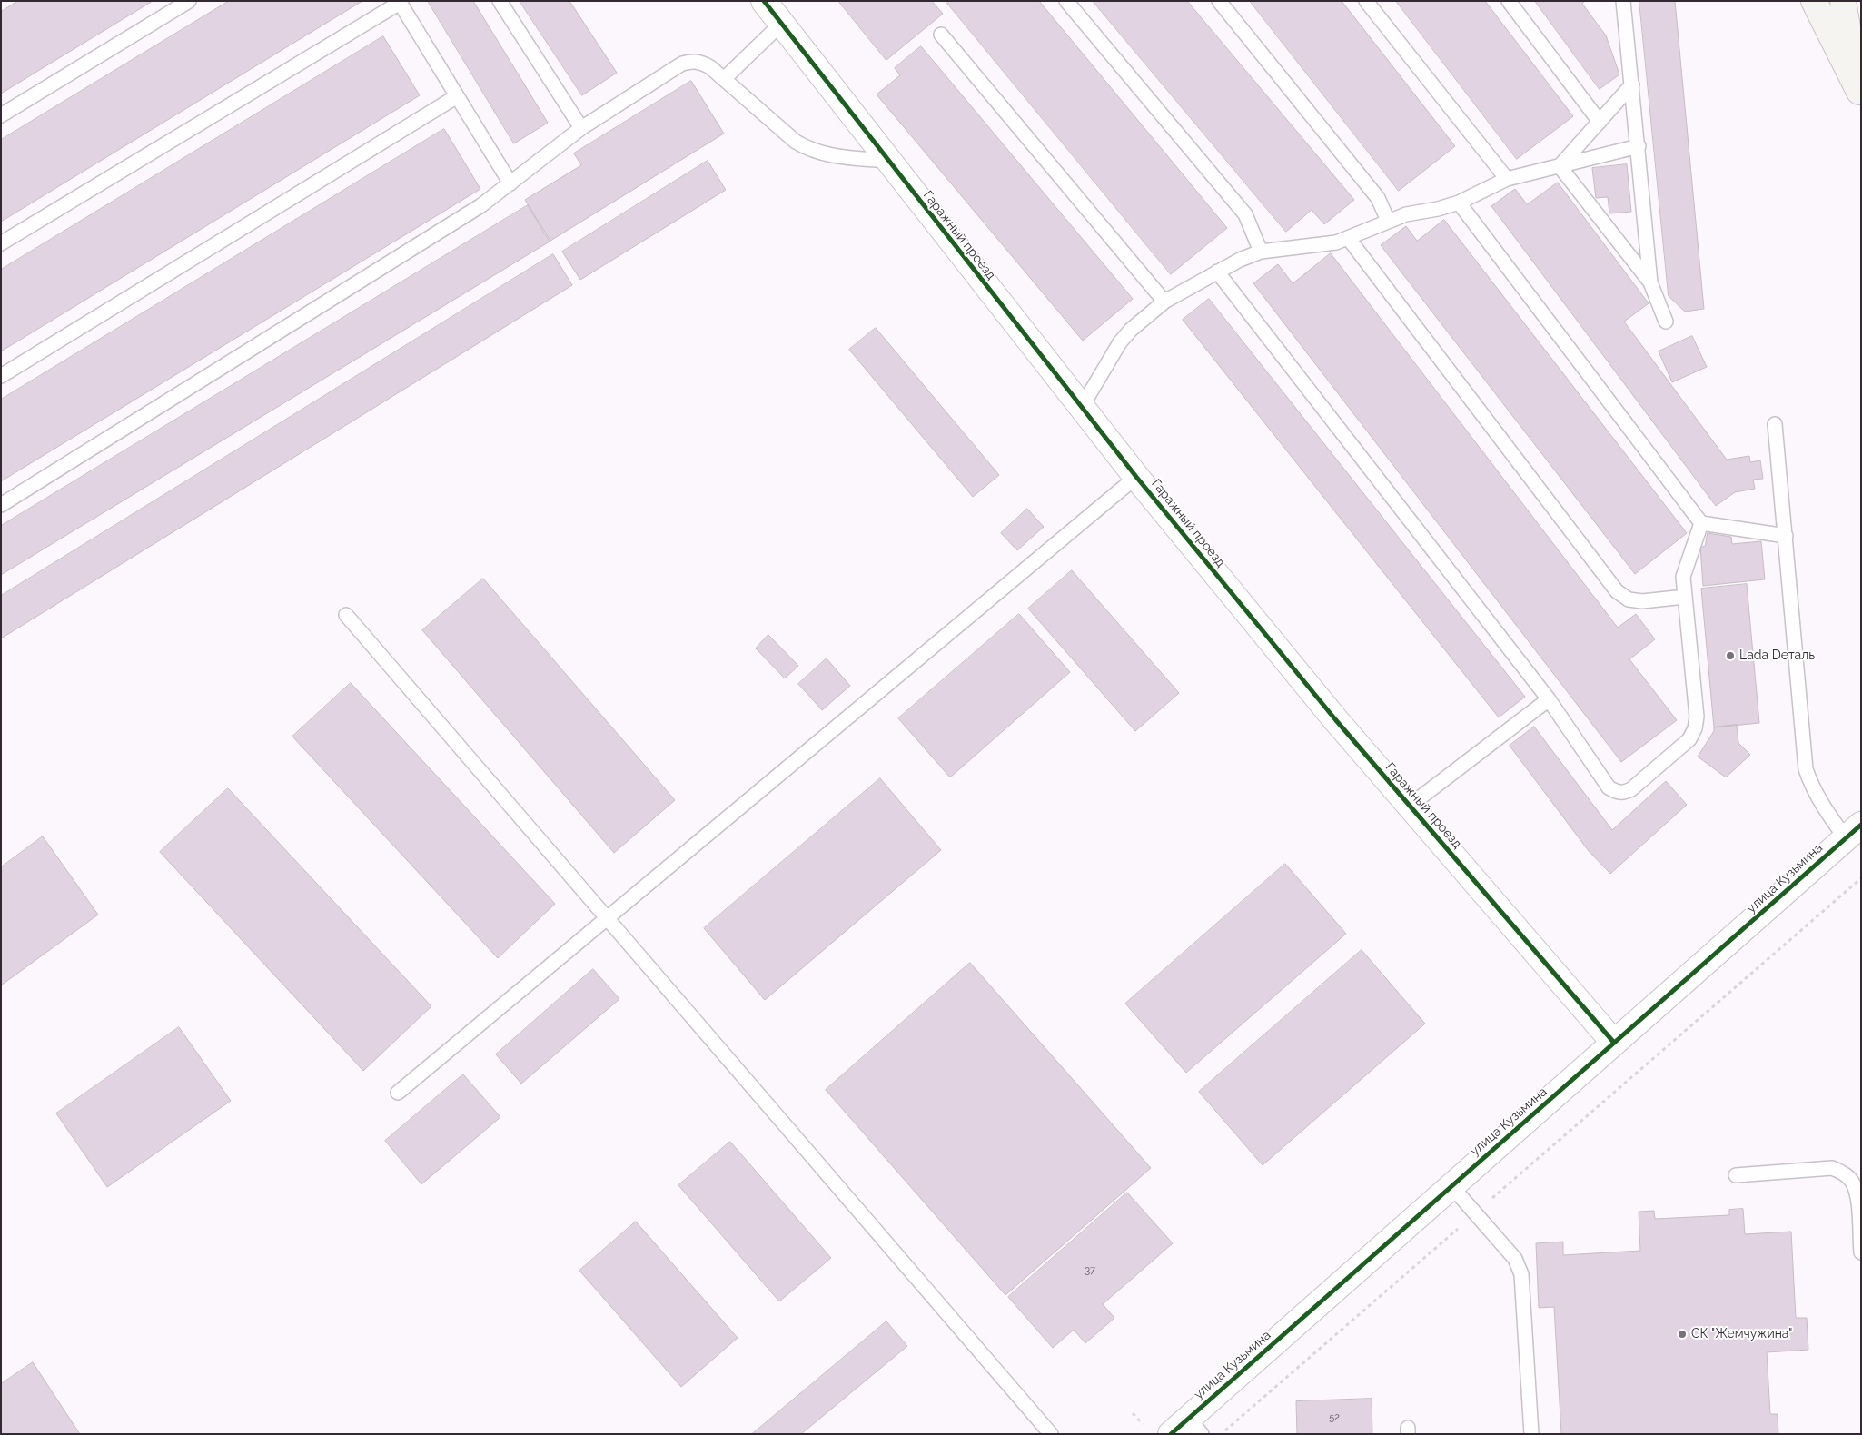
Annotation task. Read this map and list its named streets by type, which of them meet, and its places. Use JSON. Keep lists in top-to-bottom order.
{
  "streets": {
    "street": ["Гаражный проезд", "улица Кузьмина"]
  },
  "crossings": [
    ["Гаражный проезд", "улица Кузьмина"]
  ],
  "places": ["Lada Dеталь", "СК \"Жемчужина\""],
  "house_numbers": ["37", "52"]
}
